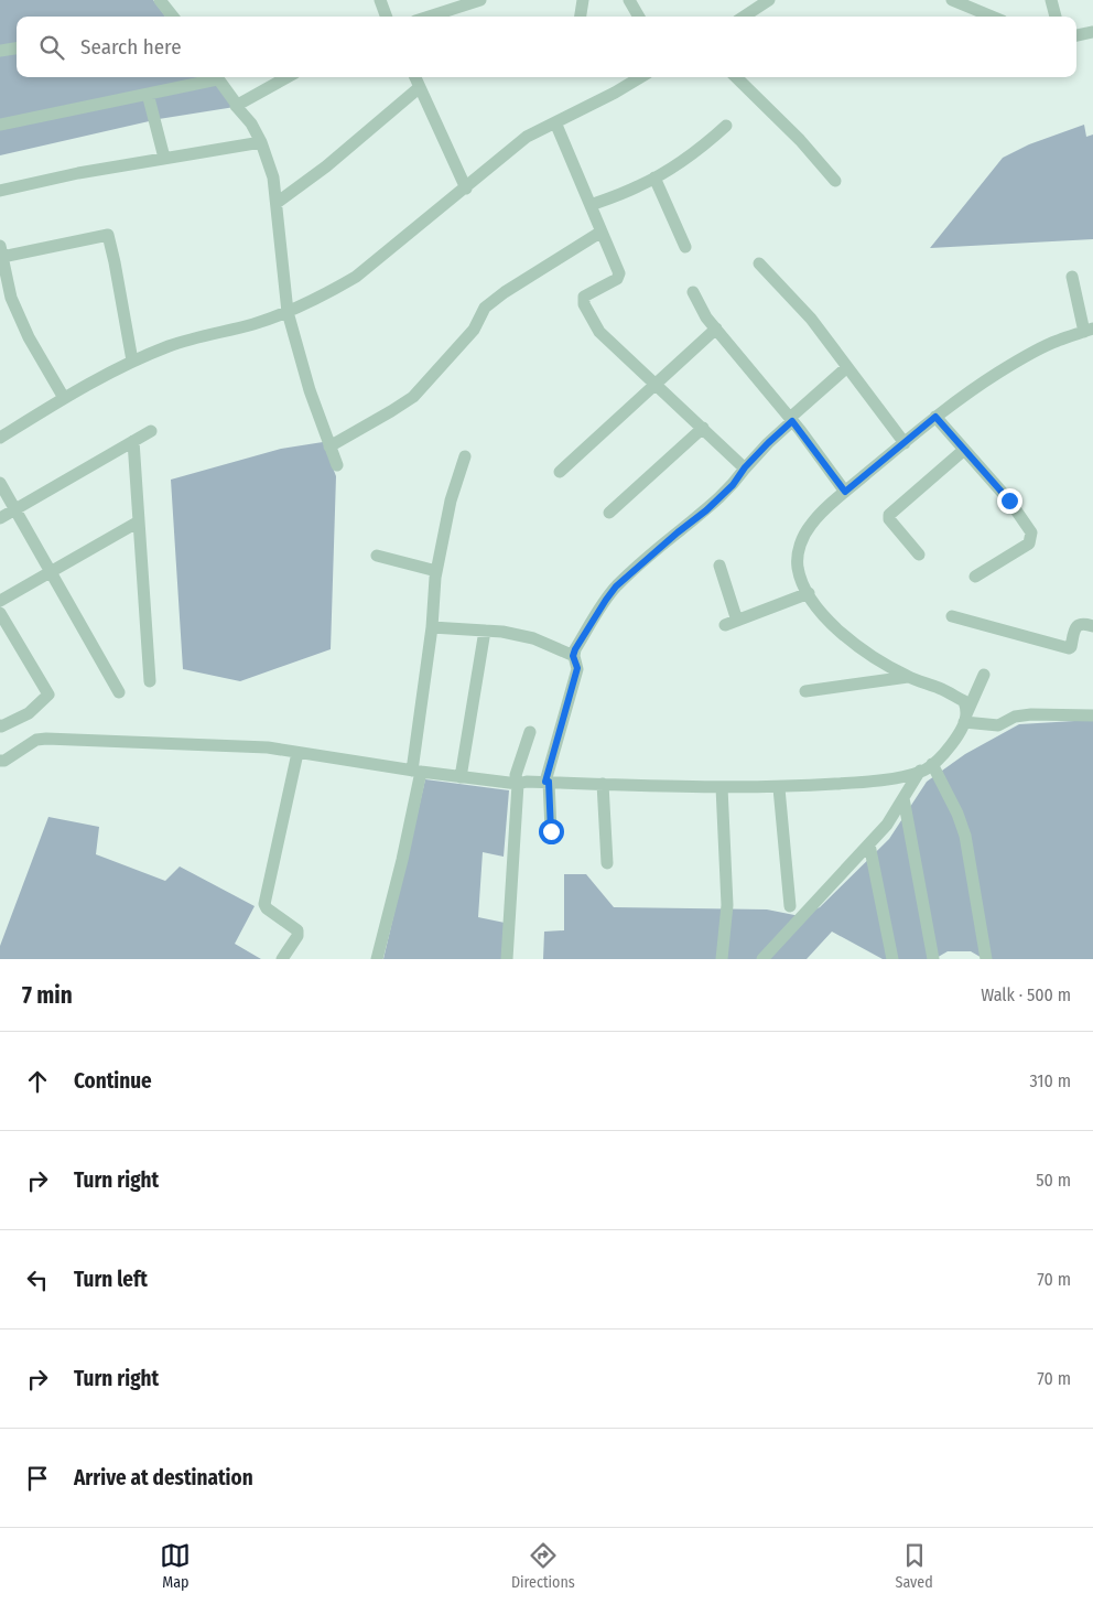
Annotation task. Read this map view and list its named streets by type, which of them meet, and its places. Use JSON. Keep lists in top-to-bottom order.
{
  "page": {
    "search": "Search here",
    "heading": ["7 min", "Walk · 500 m"],
    "list": [
      ["Continue", "310 m"],
      ["Turn right", "50 m"],
      ["Turn left", "70 m"],
      ["Turn right", "70 m"],
      "Arrive at destination"
    ],
    "nav": ["Map", "Directions", "Saved"]
  }
}
